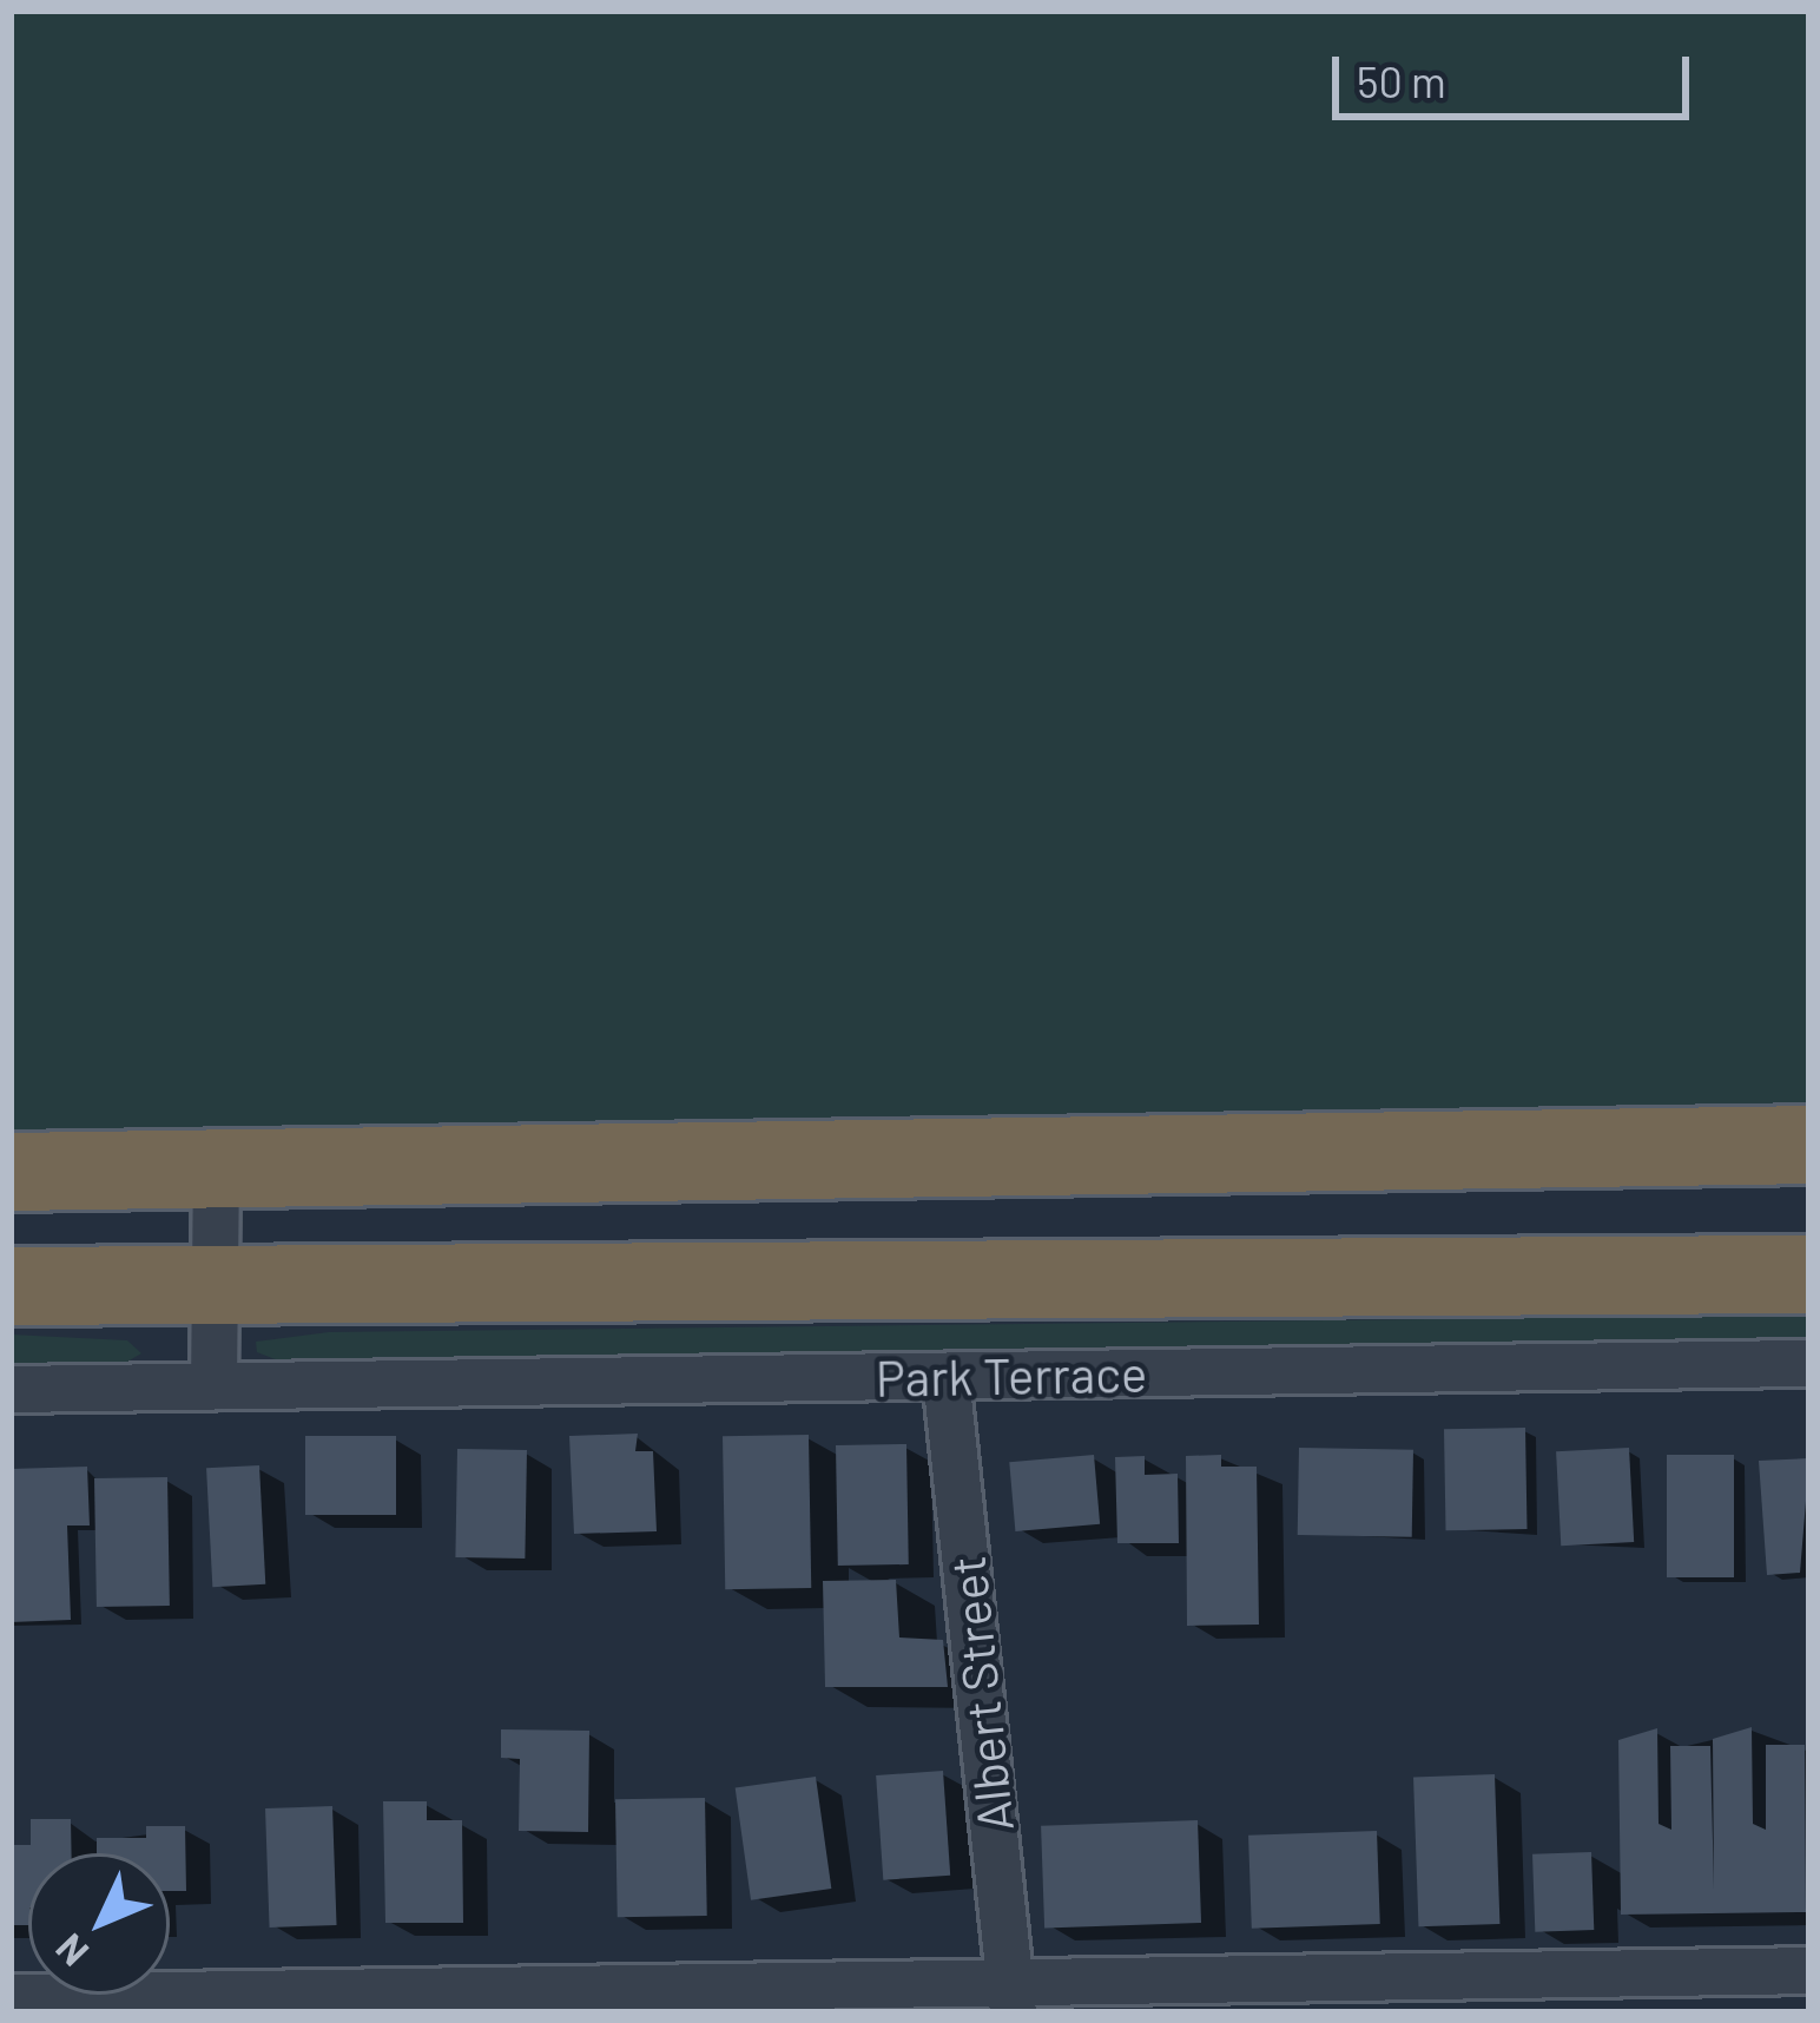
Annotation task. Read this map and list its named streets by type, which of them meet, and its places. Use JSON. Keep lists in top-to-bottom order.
{
  "streets": {
    "highway": ["Park Terrace"],
    "street": ["Albert Street"]
  },
  "crossings": [
    ["Park Terrace", "Albert Street"]
  ],
  "scale_bar": "50 m",
  "north": "bottom left"
}
